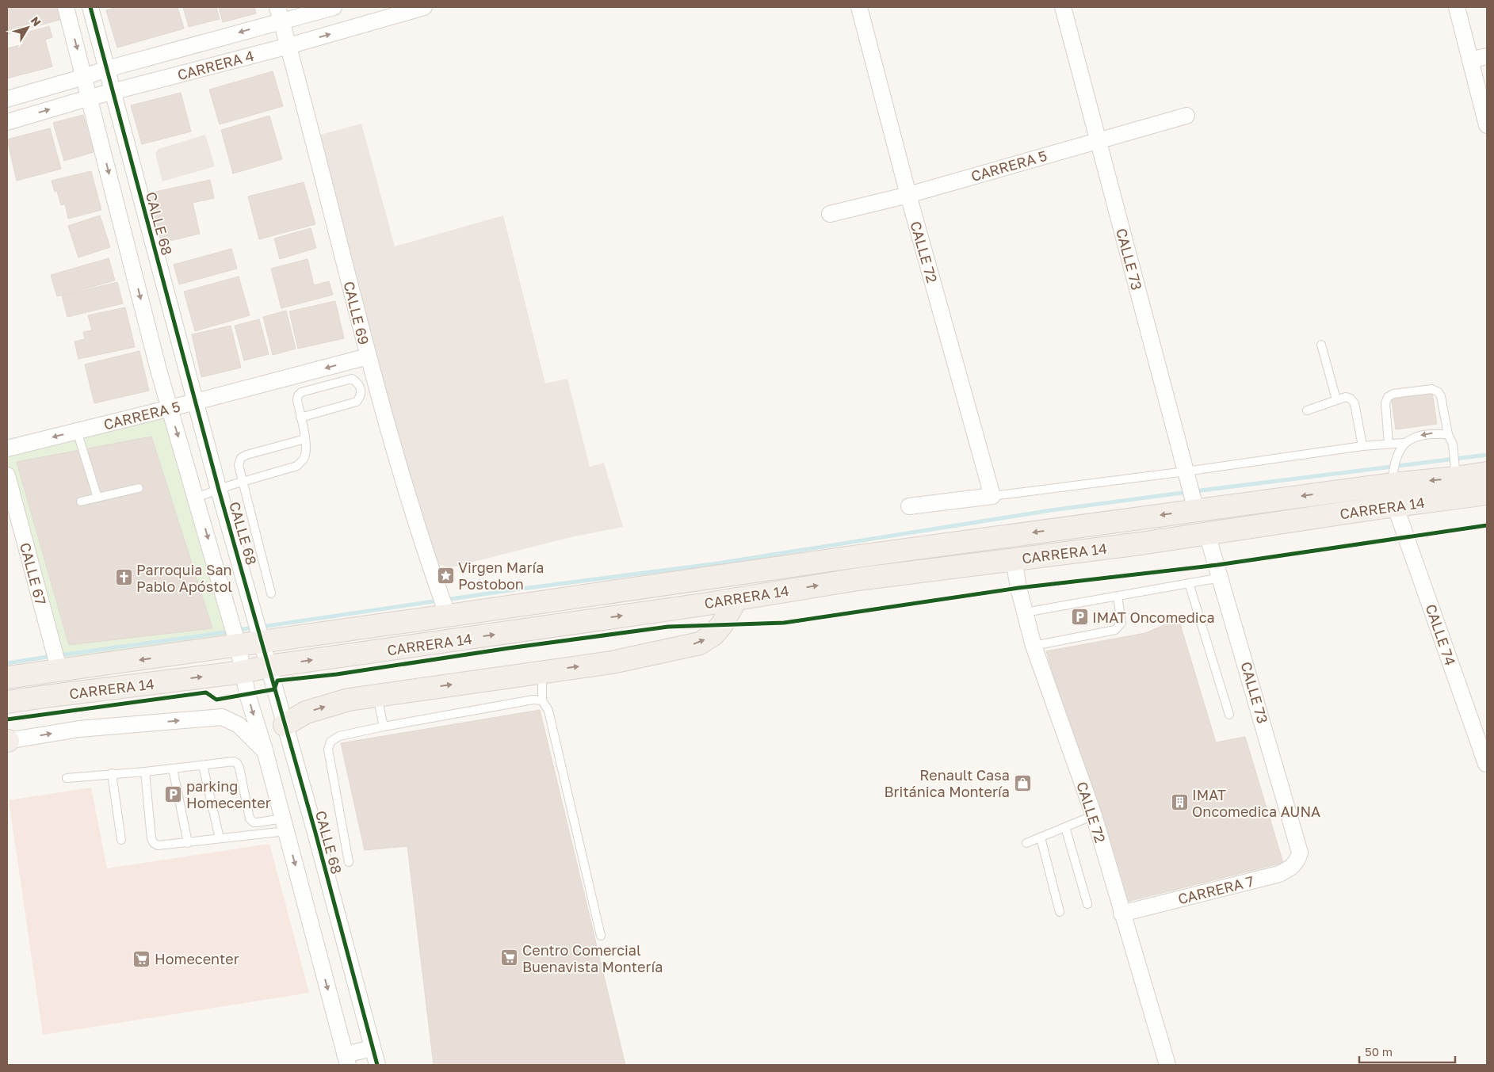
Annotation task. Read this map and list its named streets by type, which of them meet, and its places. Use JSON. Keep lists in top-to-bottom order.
{
  "streets": {
    "main road": ["CARRERA 14"],
    "street": [
      "CARRERA 4",
      "CARRERA 5",
      "CALLE 68",
      "CALLE 72",
      "CALLE 73",
      "CALLE 69",
      "CALLE 67",
      "CALLE 74",
      "CARRERA 7"
    ]
  },
  "crossings": [
    ["CARRERA 4", "CALLE 68"],
    ["CARRERA 4", "CALLE 69"],
    ["CARRERA 5", "CALLE 68"],
    ["CARRERA 5", "CALLE 72"],
    ["CARRERA 5", "CALLE 73"],
    ["CARRERA 5", "CALLE 69"],
    ["CALLE 68", "CARRERA 14"],
    ["CALLE 72", "CARRERA 14"],
    ["CALLE 72", "CARRERA 7"],
    ["CALLE 73", "CARRERA 14"],
    ["CALLE 73", "CARRERA 7"],
    ["CALLE 69", "CARRERA 14"],
    ["CARRERA 14", "CALLE 67"],
    ["CARRERA 14", "CALLE 74"]
  ],
  "places": {
    "place": ["Virgen María Postobon"],
    "church": ["Parroquia San Pablo Apóstol"],
    "parking": ["IMAT Oncomedica", "parking Homecenter"],
    "shop": ["Renault Casa Británica Montería"],
    "building": ["IMAT Oncomedica AUNA"],
    "supermarket": ["Centro Comercial Buenavista Montería", "Homecenter"]
  },
  "scale_bar": "50 m",
  "north": "top right"
}
